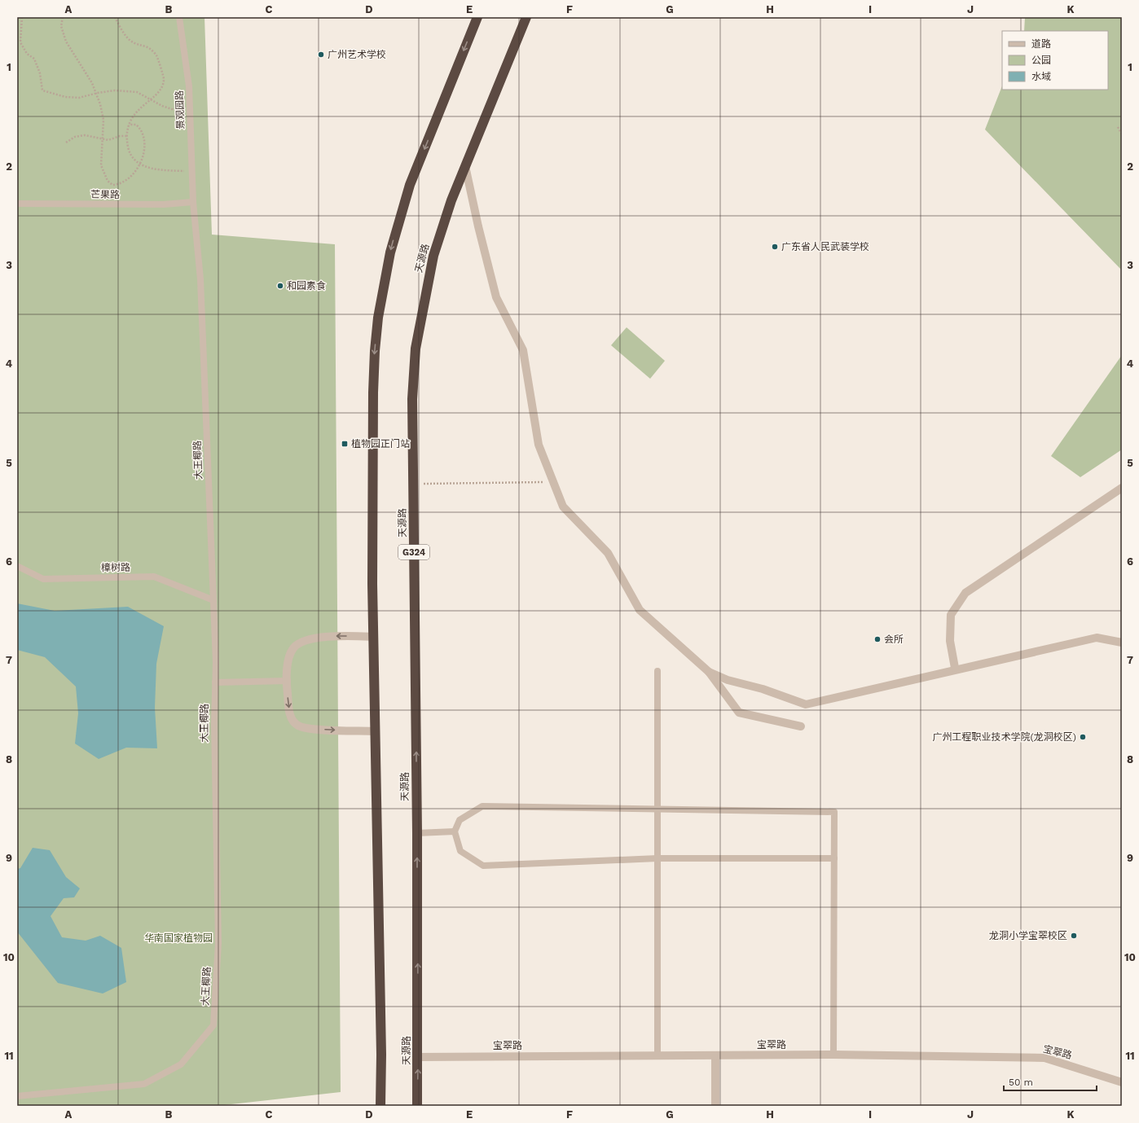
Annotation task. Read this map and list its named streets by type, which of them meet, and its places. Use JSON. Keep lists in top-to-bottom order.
{
  "streets": {
    "highway": ["天源路", "G324"],
    "street": ["宝翠路"],
    "lane": [
      "景观园路",
      "芒果路",
      "大王椰路",
      "樟树路"
    ]
  },
  "crossings": [
    ["景观园路", "芒果路"],
    ["景观园路", "大王椰路"],
    ["芒果路", "大王椰路"],
    ["天源路", "宝翠路"],
    ["大王椰路", "樟树路"]
  ],
  "parks": ["华南国家植物园"],
  "places": {
    "other": [
      "广州艺术学校",
      "广东省人民武装学校",
      "和园素食",
      "会所",
      "广州工程职业技术学院(龙洞校区)",
      "龙洞小学宝翠校区"
    ],
    "transit": ["植物园正门站"]
  },
  "legend": ["道路", "公园", "水域"],
  "scale_bar": "50 m",
  "grid": {
    "columns": [
      "A",
      "B",
      "C",
      "D",
      "E",
      "F",
      "G",
      "H",
      "I",
      "J",
      "K"
    ],
    "rows": [
      "1",
      "2",
      "3",
      "4",
      "5",
      "6",
      "7",
      "8",
      "9",
      "10",
      "11"
    ]
  }
}
